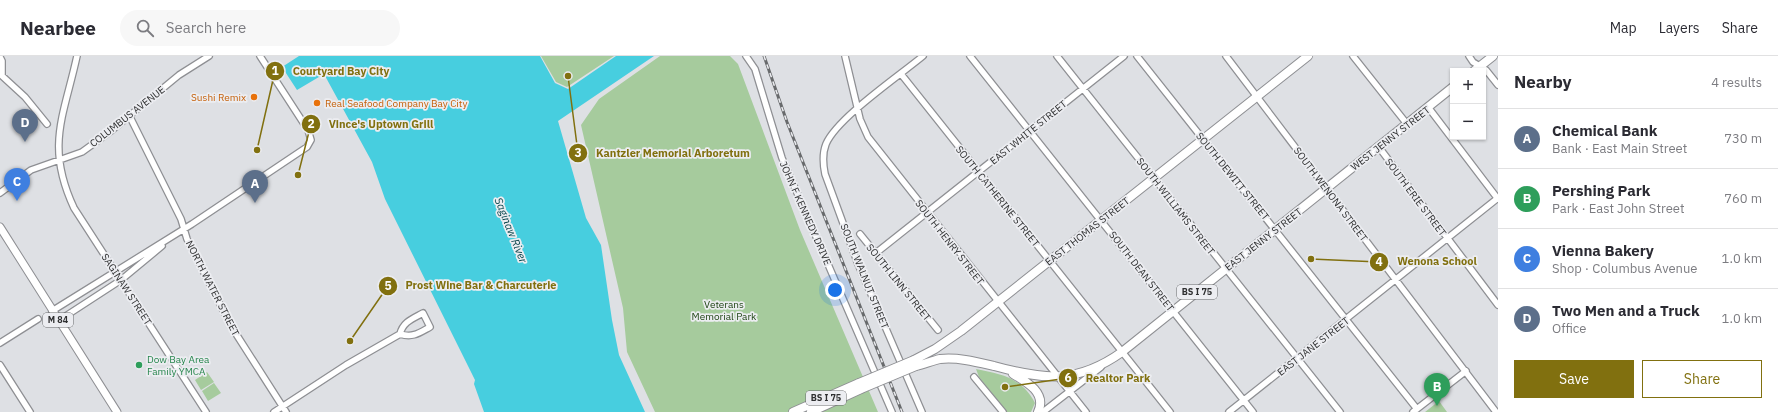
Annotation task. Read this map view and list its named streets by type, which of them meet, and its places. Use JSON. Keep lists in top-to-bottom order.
{
  "streets": {
    "highway": [
      "WEST JENNY STREET",
      "EAST THOMAS STREET",
      "EAST JENNY STREET",
      "BS I 75"
    ],
    "main road": ["M 84"],
    "street": [
      "COLUMBUS AVENUE",
      "EAST WHITE STREET",
      "SOUTH DEWITT STREET",
      "SOUTH WENONA STREET",
      "SOUTH CATHERINE STREET",
      "SOUTH ERIE STREET",
      "SOUTH WILLIAMS STREET",
      "JOHN F KENNEDY DRIVE",
      "SOUTH HENRY STREET",
      "SOUTH DEAN STREET",
      "SOUTH WALNUT STREET",
      "SOUTH LINN STREET",
      "NORTH WATER STREET",
      "SAGINAW STREET",
      "EAST JANE STREET"
    ]
  },
  "crossings": [
    ["COLUMBUS AVENUE", "NORTH WATER STREET"],
    ["COLUMBUS AVENUE", "SAGINAW STREET"],
    ["EAST WHITE STREET", "SOUTH CATHERINE STREET"],
    ["EAST WHITE STREET", "SOUTH WILLIAMS STREET"],
    ["EAST WHITE STREET", "SOUTH HENRY STREET"],
    ["EAST WHITE STREET", "SOUTH DEAN STREET"],
    ["EAST WHITE STREET", "SOUTH LINN STREET"],
    ["WEST JENNY STREET", "SOUTH WENONA STREET"],
    ["WEST JENNY STREET", "SOUTH ERIE STREET"],
    ["WEST JENNY STREET", "EAST JENNY STREET"],
    ["SOUTH DEWITT STREET", "EAST THOMAS STREET"],
    ["SOUTH DEWITT STREET", "EAST JENNY STREET"],
    ["SOUTH DEWITT STREET", "EAST JANE STREET"],
    ["SOUTH WENONA STREET", "EAST THOMAS STREET"],
    ["SOUTH WENONA STREET", "EAST JENNY STREET"],
    ["SOUTH WENONA STREET", "BS I 75"],
    ["SOUTH WENONA STREET", "EAST JANE STREET"],
    ["SOUTH CATHERINE STREET", "EAST THOMAS STREET"],
    ["SOUTH CATHERINE STREET", "EAST JENNY STREET"],
    ["SOUTH ERIE STREET", "EAST JANE STREET"],
    ["SOUTH WILLIAMS STREET", "EAST THOMAS STREET"],
    ["SOUTH WILLIAMS STREET", "EAST JENNY STREET"],
    ["SOUTH WILLIAMS STREET", "EAST JANE STREET"],
    ["EAST THOMAS STREET", "SOUTH HENRY STREET"],
    ["EAST THOMAS STREET", "SOUTH DEAN STREET"],
    ["EAST THOMAS STREET", "BS I 75"],
    ["EAST JENNY STREET", "SOUTH HENRY STREET"],
    ["EAST JENNY STREET", "SOUTH DEAN STREET"],
    ["EAST JENNY STREET", "BS I 75"],
    ["SOUTH HENRY STREET", "SOUTH WALNUT STREET"],
    ["SOUTH HENRY STREET", "BS I 75"],
    ["SOUTH DEAN STREET", "EAST JANE STREET"]
  ],
  "water": ["Saginaw River"],
  "parks": ["Veterans Memorial Park"],
  "places": [
    "Kantzler Memorial Arboretum",
    "Sushi Remix",
    "Real Seafood Company Bay City",
    "Courtyard Bay City",
    "Vince's Uptown Grill",
    "Wenona School",
    "Prost Wine Bar & Charcuterie",
    "Dow Bay Area Family YMCA",
    "Realtor Park"
  ],
  "page": {
    "header": "Nearbee",
    "search": "Search here",
    "nav": ["Map", "Layers", "Share"],
    "heading": ["Nearby", "4 results"],
    "map_buttons": ["+", "−"],
    "list": [
      {
        "mark": "A",
        "name": "Chemical Bank",
        "note": "Bank · East Main Street",
        "value": "730 m"
      },
      {
        "mark": "B",
        "name": "Pershing Park",
        "note": "Park · East John Street",
        "value": "760 m"
      },
      {
        "mark": "C",
        "name": "Vienna Bakery",
        "note": "Shop · Columbus Avenue",
        "value": "1.0 km"
      },
      {
        "mark": "D",
        "name": "Two Men and a Truck",
        "note": "Office",
        "value": "1.0 km"
      }
    ],
    "pins": [
      "D",
      "C",
      "A",
      "B"
    ],
    "buttons": ["Save", "Share"]
  }
}
